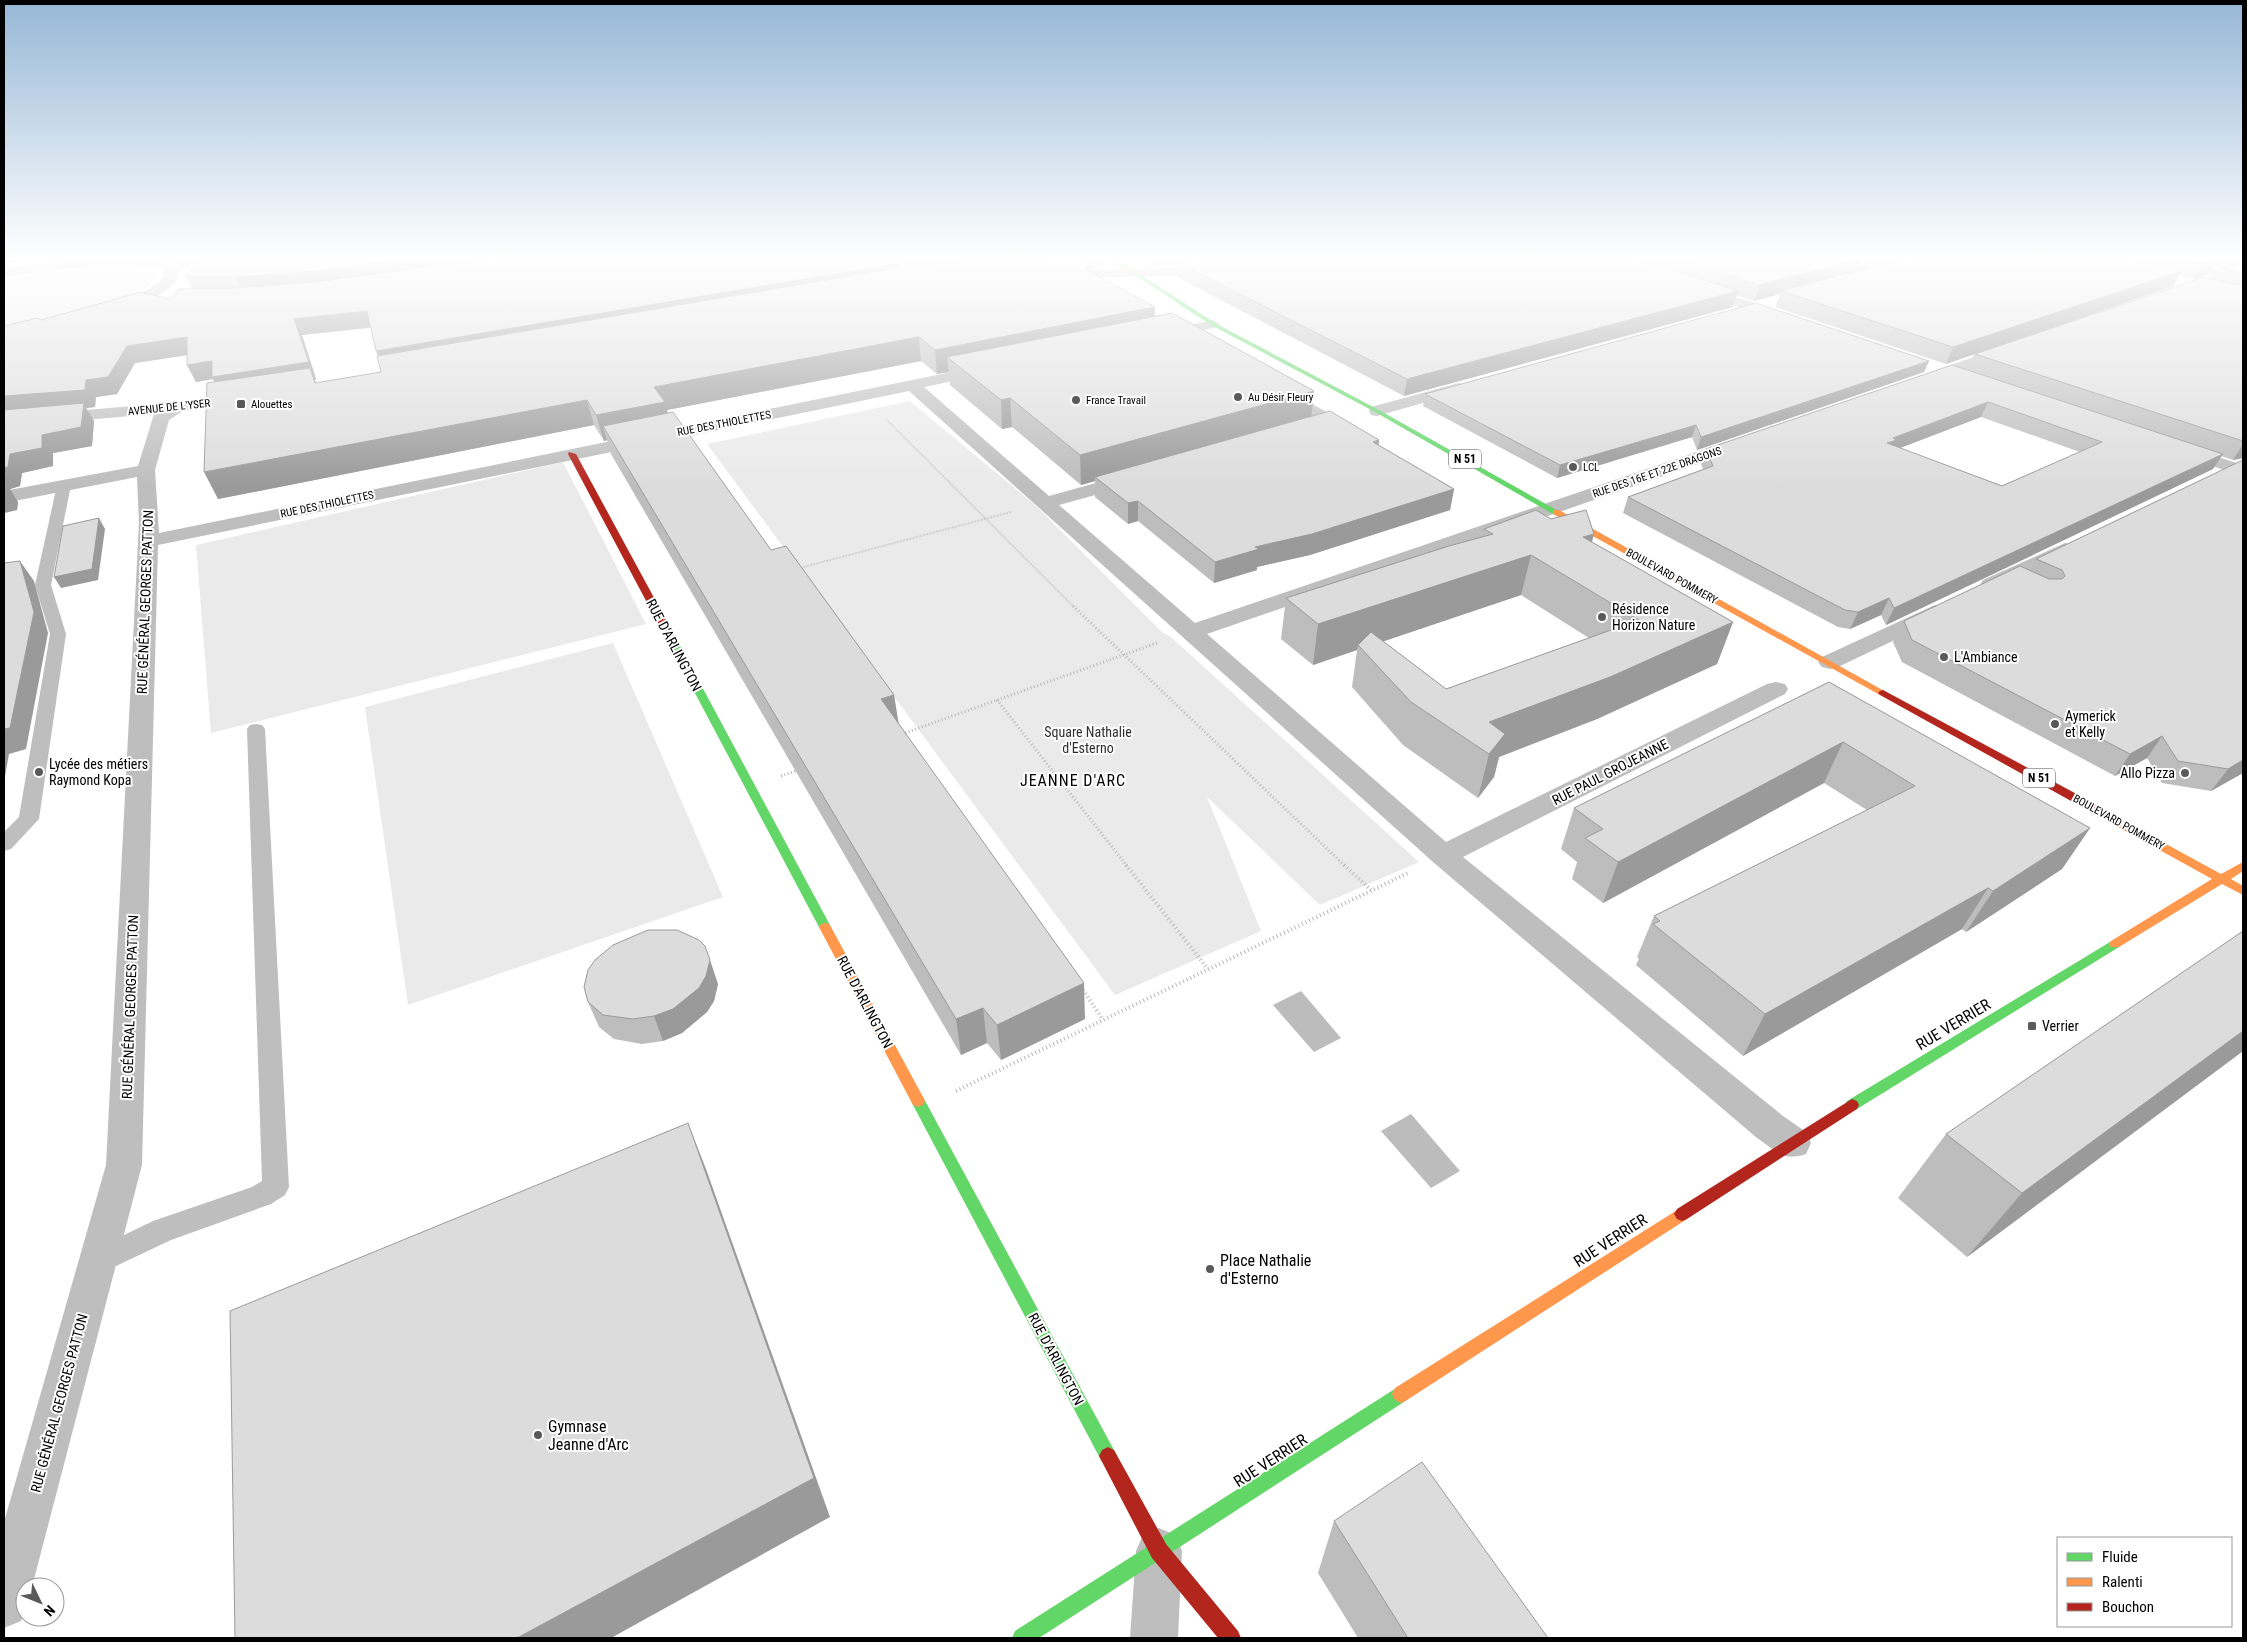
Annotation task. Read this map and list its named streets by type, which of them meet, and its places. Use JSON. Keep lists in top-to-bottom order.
{
  "streets": {
    "street": [
      "AVENUE DE L'YSER",
      "RUE DES THIOLETTES",
      "N 51",
      "RUE DES 16E ET 22E DRAGONS",
      "BOULEVARD POMMERY",
      "RUE GÉNÉRAL GEORGES PATTON",
      "RUE D'ARLINGTON",
      "RUE PAUL GROJEANNE",
      "RUE VERRIER"
    ]
  },
  "crossings": [
    ["AVENUE DE L'YSER", "RUE GÉNÉRAL GEORGES PATTON"],
    ["RUE DES THIOLETTES", "RUE GÉNÉRAL GEORGES PATTON"],
    ["RUE DES THIOLETTES", "RUE D'ARLINGTON"],
    ["RUE DES 16E ET 22E DRAGONS", "BOULEVARD POMMERY"],
    ["BOULEVARD POMMERY", "RUE VERRIER"],
    ["RUE D'ARLINGTON", "RUE VERRIER"]
  ],
  "districts": ["JEANNE D'ARC"],
  "parks": ["Square Nathalie d'Esterno"],
  "places": {
    "other": [
      "Au Désir Fleury",
      "France Travail",
      "LCL",
      "Résidence Horizon Nature",
      "L'Ambiance",
      "Aymerick et Kelly",
      "Lycée des métiers Raymond Kopa",
      "Allo Pizza",
      "Place Nathalie d'Esterno",
      "Gymnase Jeanne d'Arc"
    ],
    "transit": ["Alouettes", "Verrier"]
  },
  "legend": ["Fluide", "Ralenti", "Bouchon"],
  "north": "bottom right"
}
